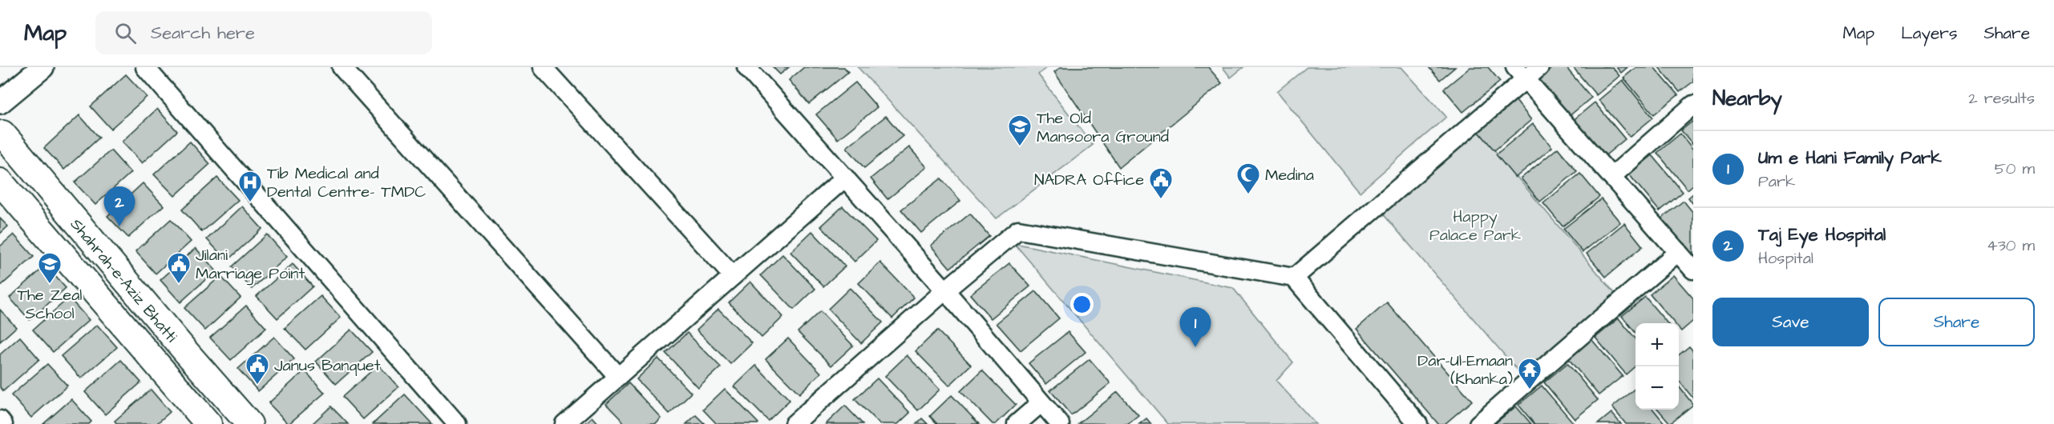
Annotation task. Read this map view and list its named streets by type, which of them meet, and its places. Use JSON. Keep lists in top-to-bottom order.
{
  "streets": {
    "main road": ["Shahrah-e-Aziz Bhatti"]
  },
  "parks": ["Happy Palace Park"],
  "places": {
    "school or university": ["The Old Mansoora Ground", "The Zeal School"],
    "mosque": ["Medina"],
    "public building": ["NADRA Office", "Jilani Marriage Point", "Janus Banquet"],
    "hospital": ["Tib Medical and Dental Centre- TMDC"],
    "temple": ["Dar-Ul-Emaan (Khanka)"]
  },
  "page": {
    "header": "Map",
    "search": "Search here",
    "nav": ["Map", "Layers", "Share"],
    "heading": ["Nearby", "2 results"],
    "list": [
      {
        "mark": "1",
        "name": "Um e Hani Family Park",
        "note": "Park",
        "value": "50 m"
      },
      {
        "mark": "2",
        "name": "Taj Eye Hospital",
        "note": "Hospital",
        "value": "430 m"
      }
    ],
    "pins": ["2", "1"],
    "buttons": ["Save", "Share"],
    "map_buttons": ["+", "−"]
  }
}
